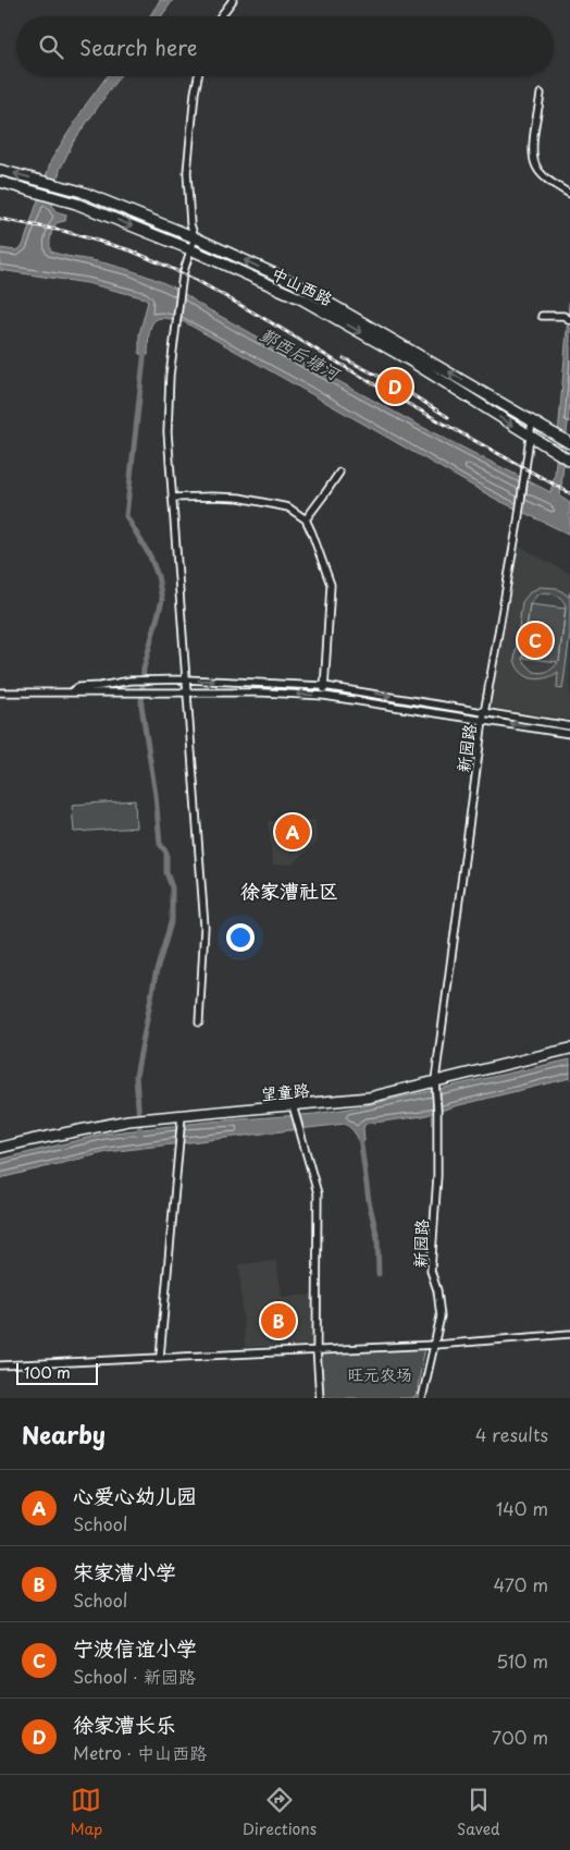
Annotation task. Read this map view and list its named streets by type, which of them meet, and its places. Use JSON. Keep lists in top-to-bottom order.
{
  "streets": {
    "main road": ["中山西路", "望童路"],
    "street": ["新园路"]
  },
  "crossings": [
    ["中山西路", "新园路"],
    ["新园路", "望童路"]
  ],
  "districts": ["徐家漕社区"],
  "water": ["鄞西后塘河"],
  "parks": ["旺元农场"],
  "scale_bar": "100 m",
  "page": {
    "search": "Search here",
    "pins": [
      "D",
      "C",
      "A",
      "B"
    ],
    "scale": "100 m",
    "heading": ["Nearby", "4 results"],
    "list": [
      {
        "mark": "A",
        "name": "心爱心幼儿园",
        "note": "School",
        "value": "140 m"
      },
      {
        "mark": "B",
        "name": "宋家漕小学",
        "note": "School",
        "value": "470 m"
      },
      {
        "mark": "C",
        "name": "宁波信谊小学",
        "note": "School · 新园路",
        "value": "510 m"
      },
      {
        "mark": "D",
        "name": "徐家漕长乐",
        "note": "Metro · 中山西路",
        "value": "700 m"
      }
    ],
    "nav": ["Map", "Directions", "Saved"]
  }
}
